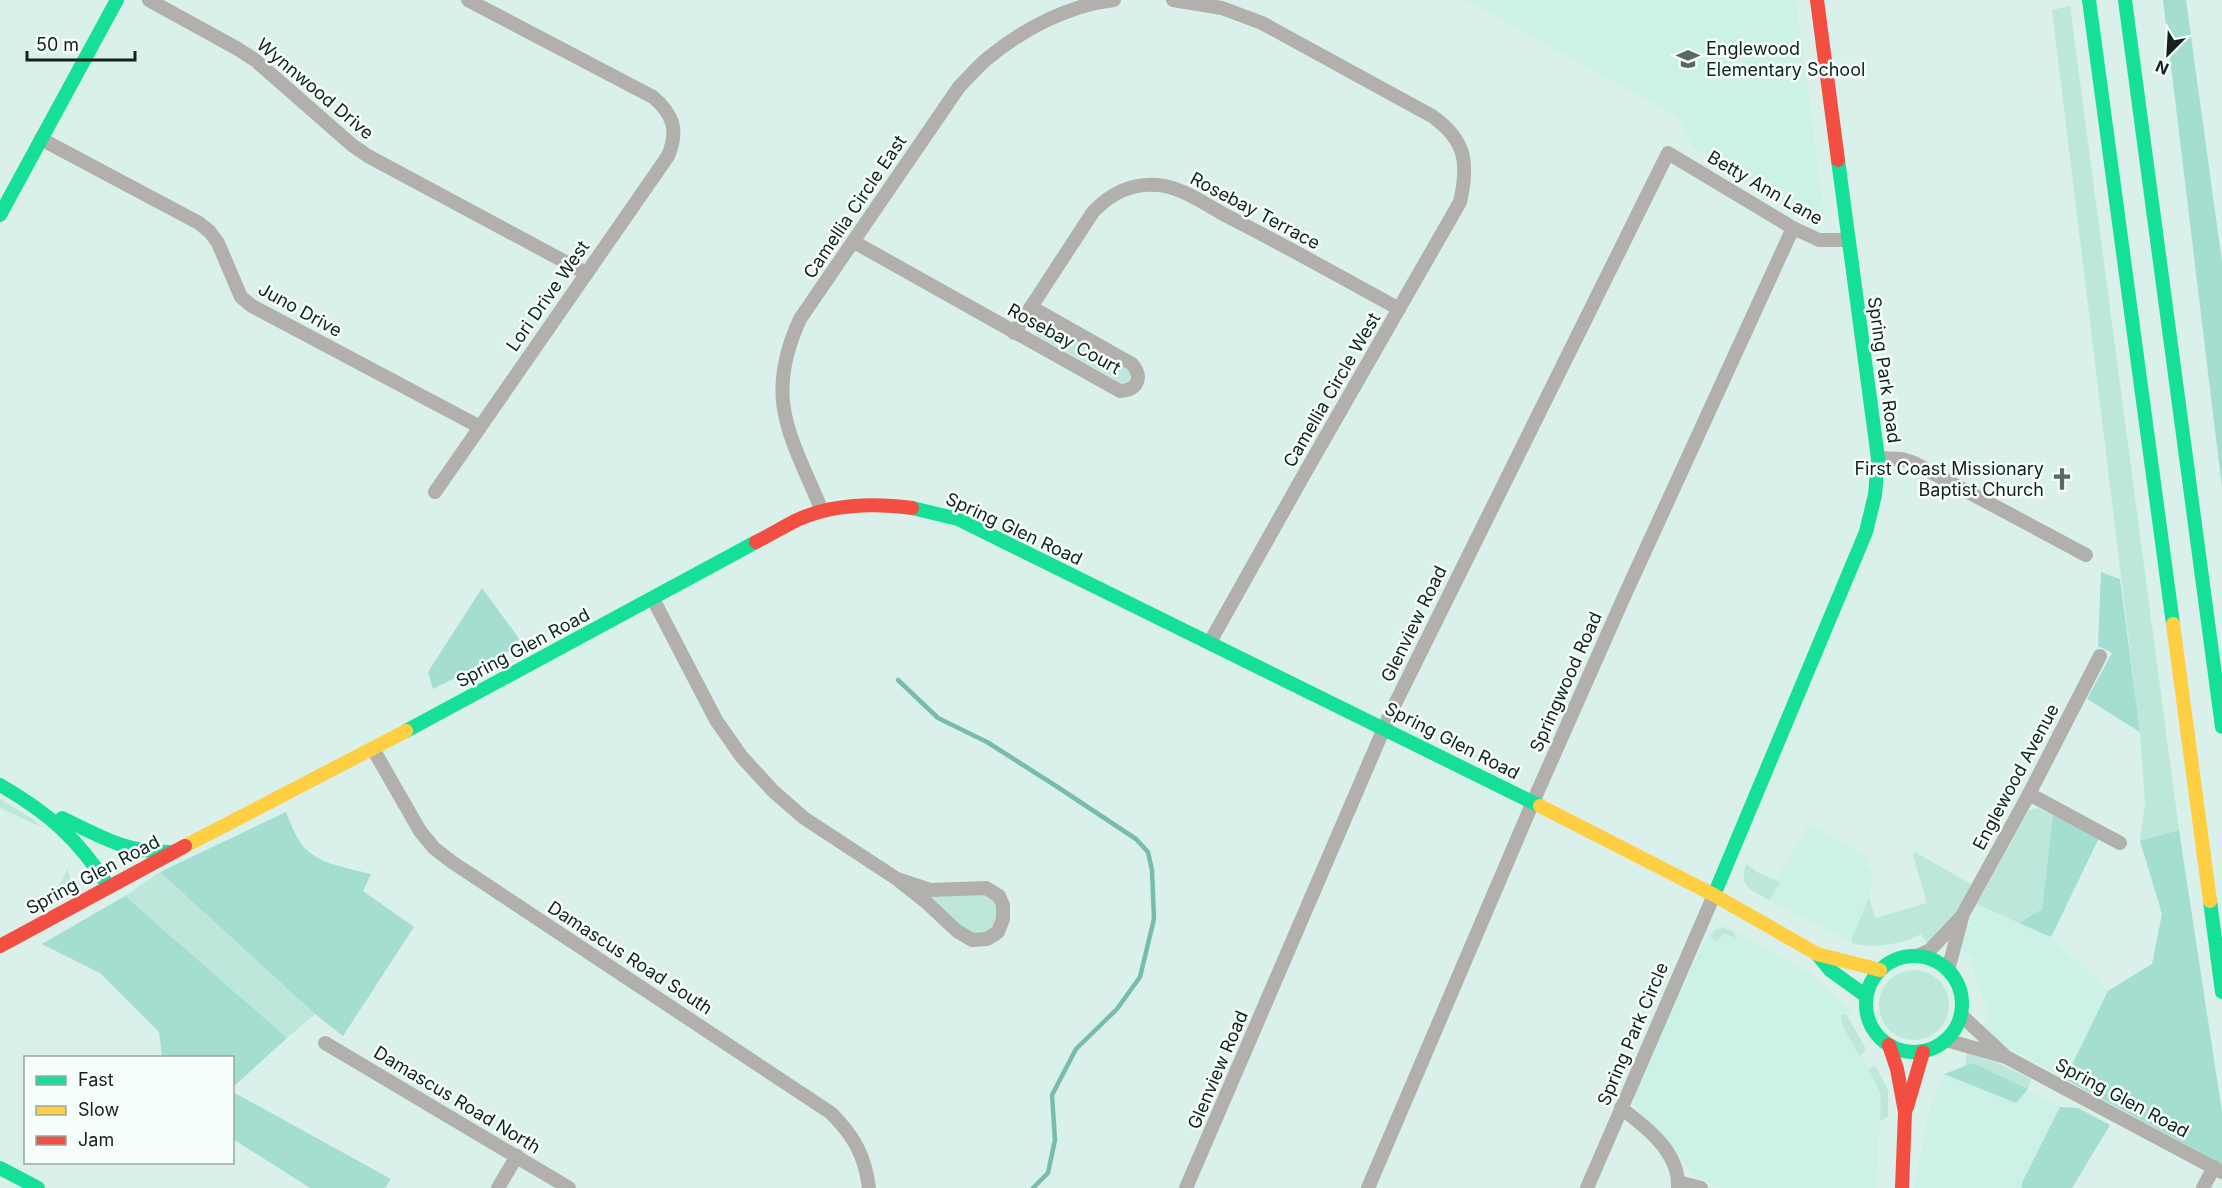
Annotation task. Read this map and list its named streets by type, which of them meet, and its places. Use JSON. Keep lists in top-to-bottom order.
{
  "streets": {
    "main road": ["Spring Park Road", "Spring Glen Road"],
    "street": [
      "Wynnwood Drive",
      "Betty Ann Lane",
      "Camellia Circle East",
      "Rosebay Terrace",
      "Lori Drive West",
      "Juno Drive",
      "Rosebay Court",
      "Camellia Circle West",
      "Glenview Road",
      "Springwood Road",
      "Englewood Avenue",
      "Damascus Road South",
      "Spring Park Circle",
      "Damascus Road North"
    ]
  },
  "crossings": [
    ["Wynnwood Drive", "Lori Drive West"],
    ["Betty Ann Lane", "Spring Park Road"],
    ["Betty Ann Lane", "Glenview Road"],
    ["Betty Ann Lane", "Springwood Road"],
    ["Camellia Circle East", "Rosebay Court"],
    ["Camellia Circle East", "Spring Glen Road"],
    ["Rosebay Terrace", "Rosebay Court"],
    ["Rosebay Terrace", "Camellia Circle West"],
    ["Lori Drive West", "Juno Drive"],
    ["Spring Park Road", "Spring Glen Road"],
    ["Spring Park Road", "Spring Park Circle"],
    ["Camellia Circle West", "Spring Glen Road"],
    ["Spring Glen Road", "Glenview Road"],
    ["Spring Glen Road", "Springwood Road"],
    ["Spring Glen Road", "Englewood Avenue"],
    ["Spring Glen Road", "Damascus Road South"],
    ["Spring Glen Road", "Spring Park Circle"]
  ],
  "places": {
    "school or university": ["Englewood Elementary School"],
    "church": ["First Coast Missionary Baptist Church"]
  },
  "legend": ["Fast", "Slow", "Jam"],
  "scale_bar": "50 m",
  "north": "bottom left"
}
